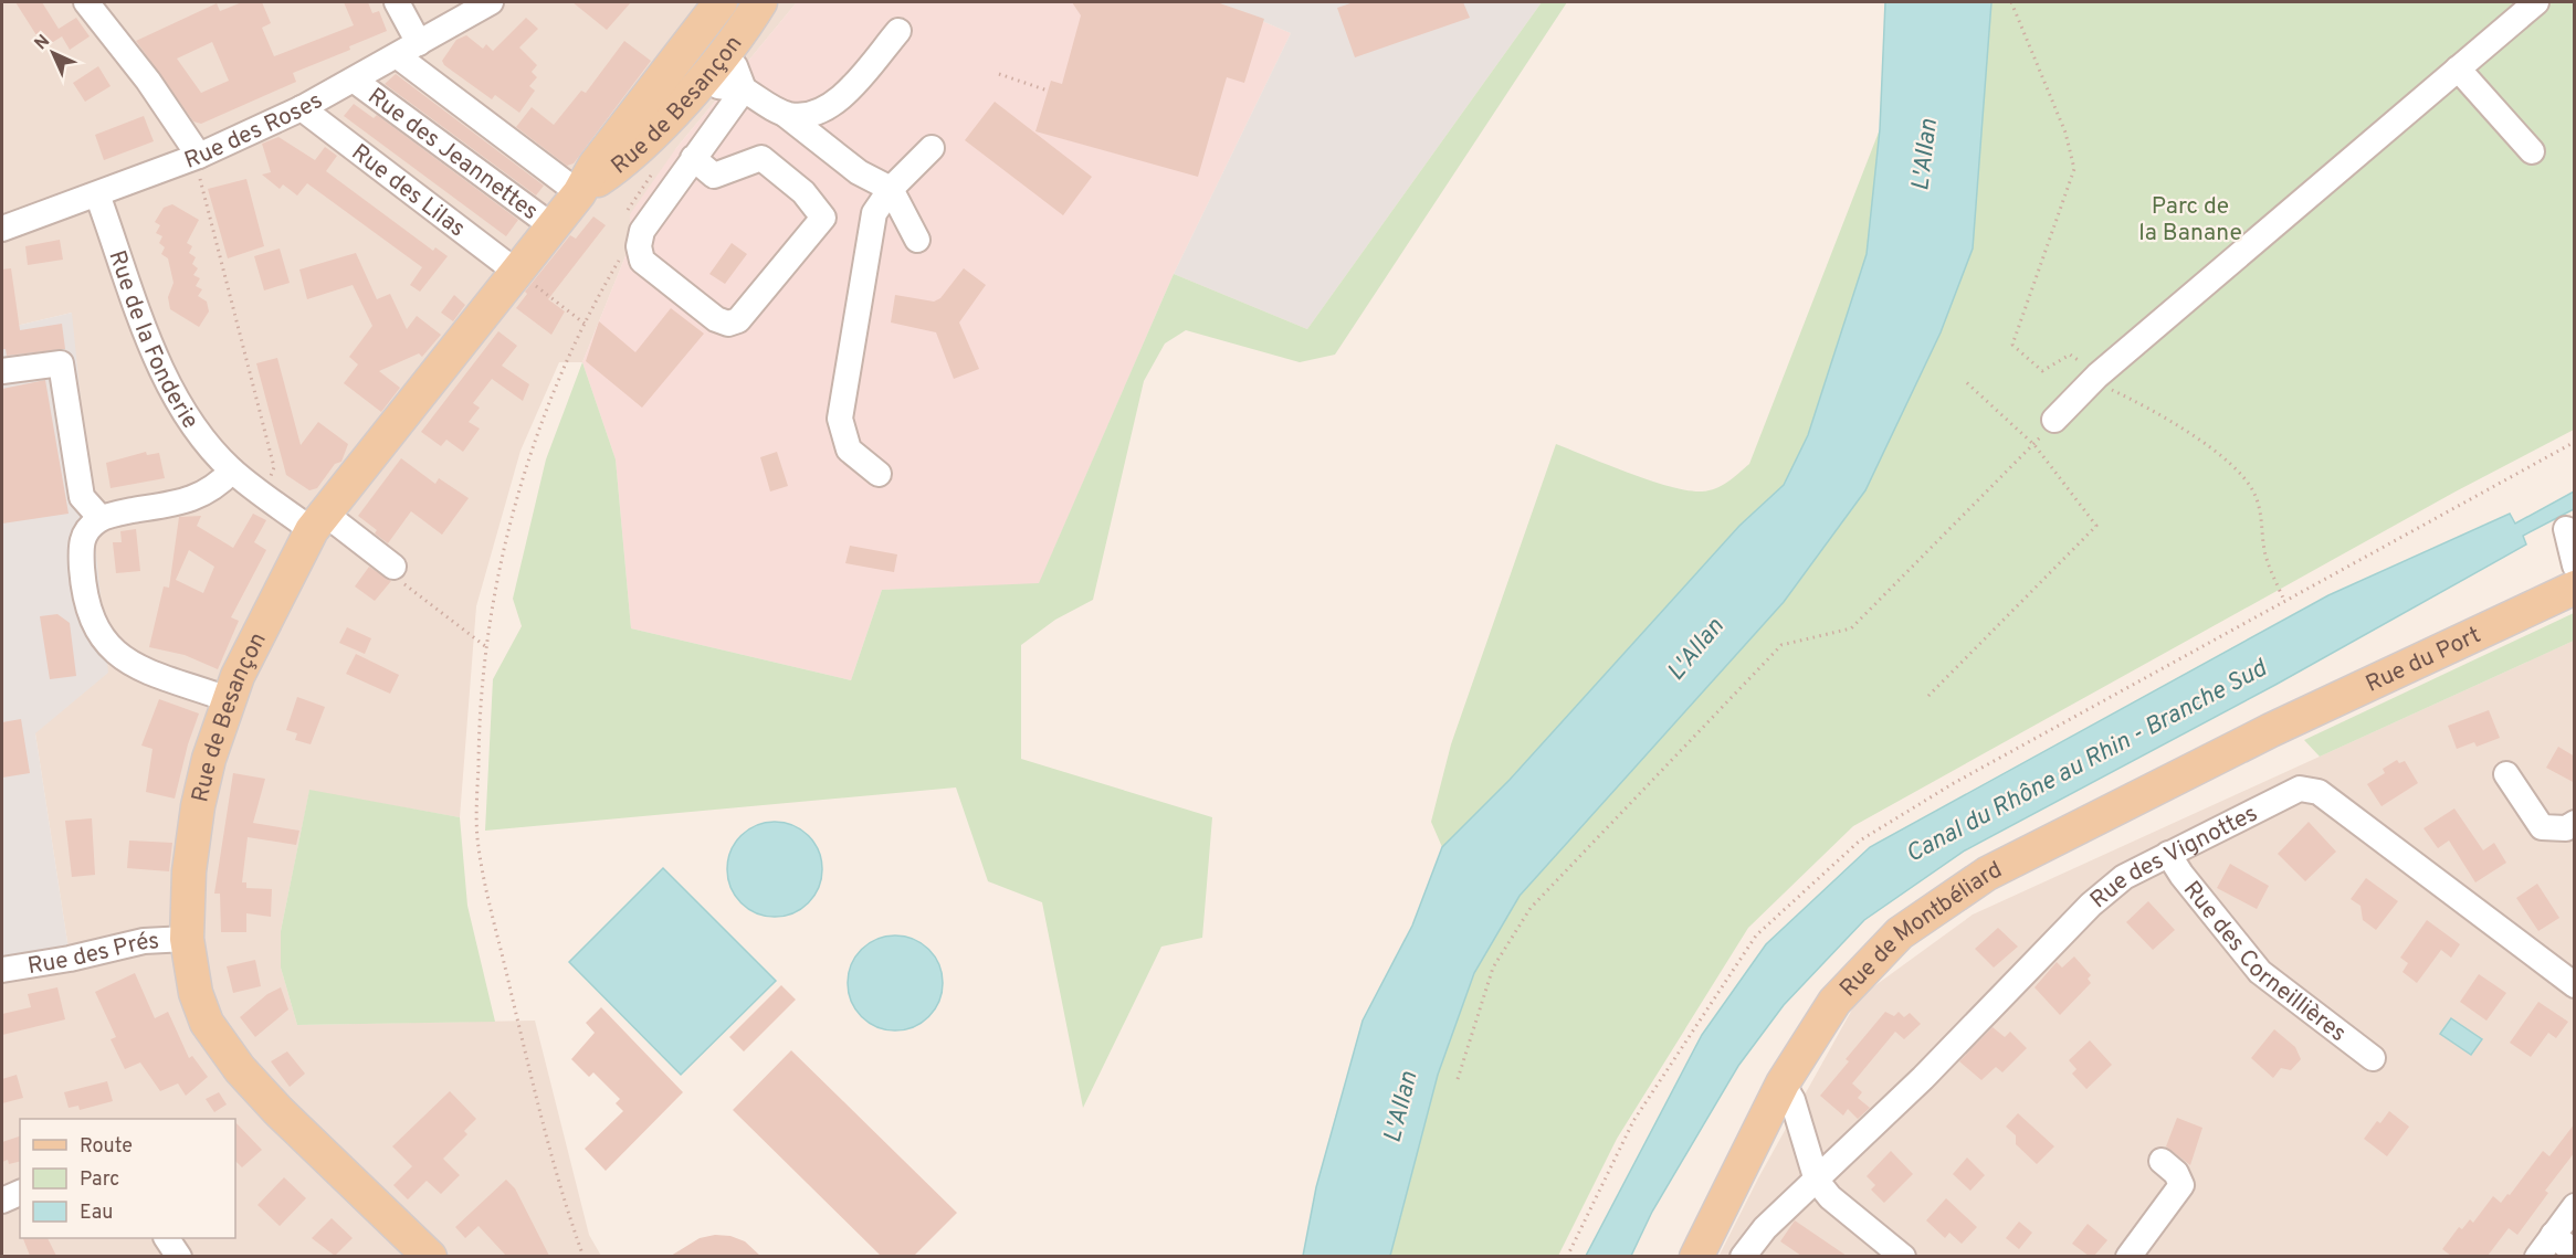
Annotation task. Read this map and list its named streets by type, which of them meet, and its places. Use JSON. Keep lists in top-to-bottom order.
{
  "streets": {
    "main road": ["Rue de Besançon", "Rue du Port", "Rue de Montbéliard"],
    "street": [
      "Rue des Roses",
      "Rue des Jeannettes",
      "Rue des Lilas",
      "Rue de la Fonderie",
      "Rue des Vignottes",
      "Rue des Prés",
      "Rue des Corneillières"
    ]
  },
  "crossings": [
    ["Rue de Besançon", "Rue des Jeannettes"],
    ["Rue de Besançon", "Rue des Lilas"],
    ["Rue de Besançon", "Rue de la Fonderie"],
    ["Rue de Besançon", "Rue des Prés"],
    ["Rue des Roses", "Rue des Jeannettes"],
    ["Rue des Roses", "Rue des Lilas"],
    ["Rue des Roses", "Rue de la Fonderie"],
    ["Rue du Port", "Rue de Montbéliard"],
    ["Rue des Vignottes", "Rue des Corneillières"]
  ],
  "water": ["L'Allan", "Canal du Rhône au Rhin - Branche Sud"],
  "parks": ["Parc de la Banane"],
  "legend": ["Route", "Parc", "Eau"],
  "north": "top left"
}
